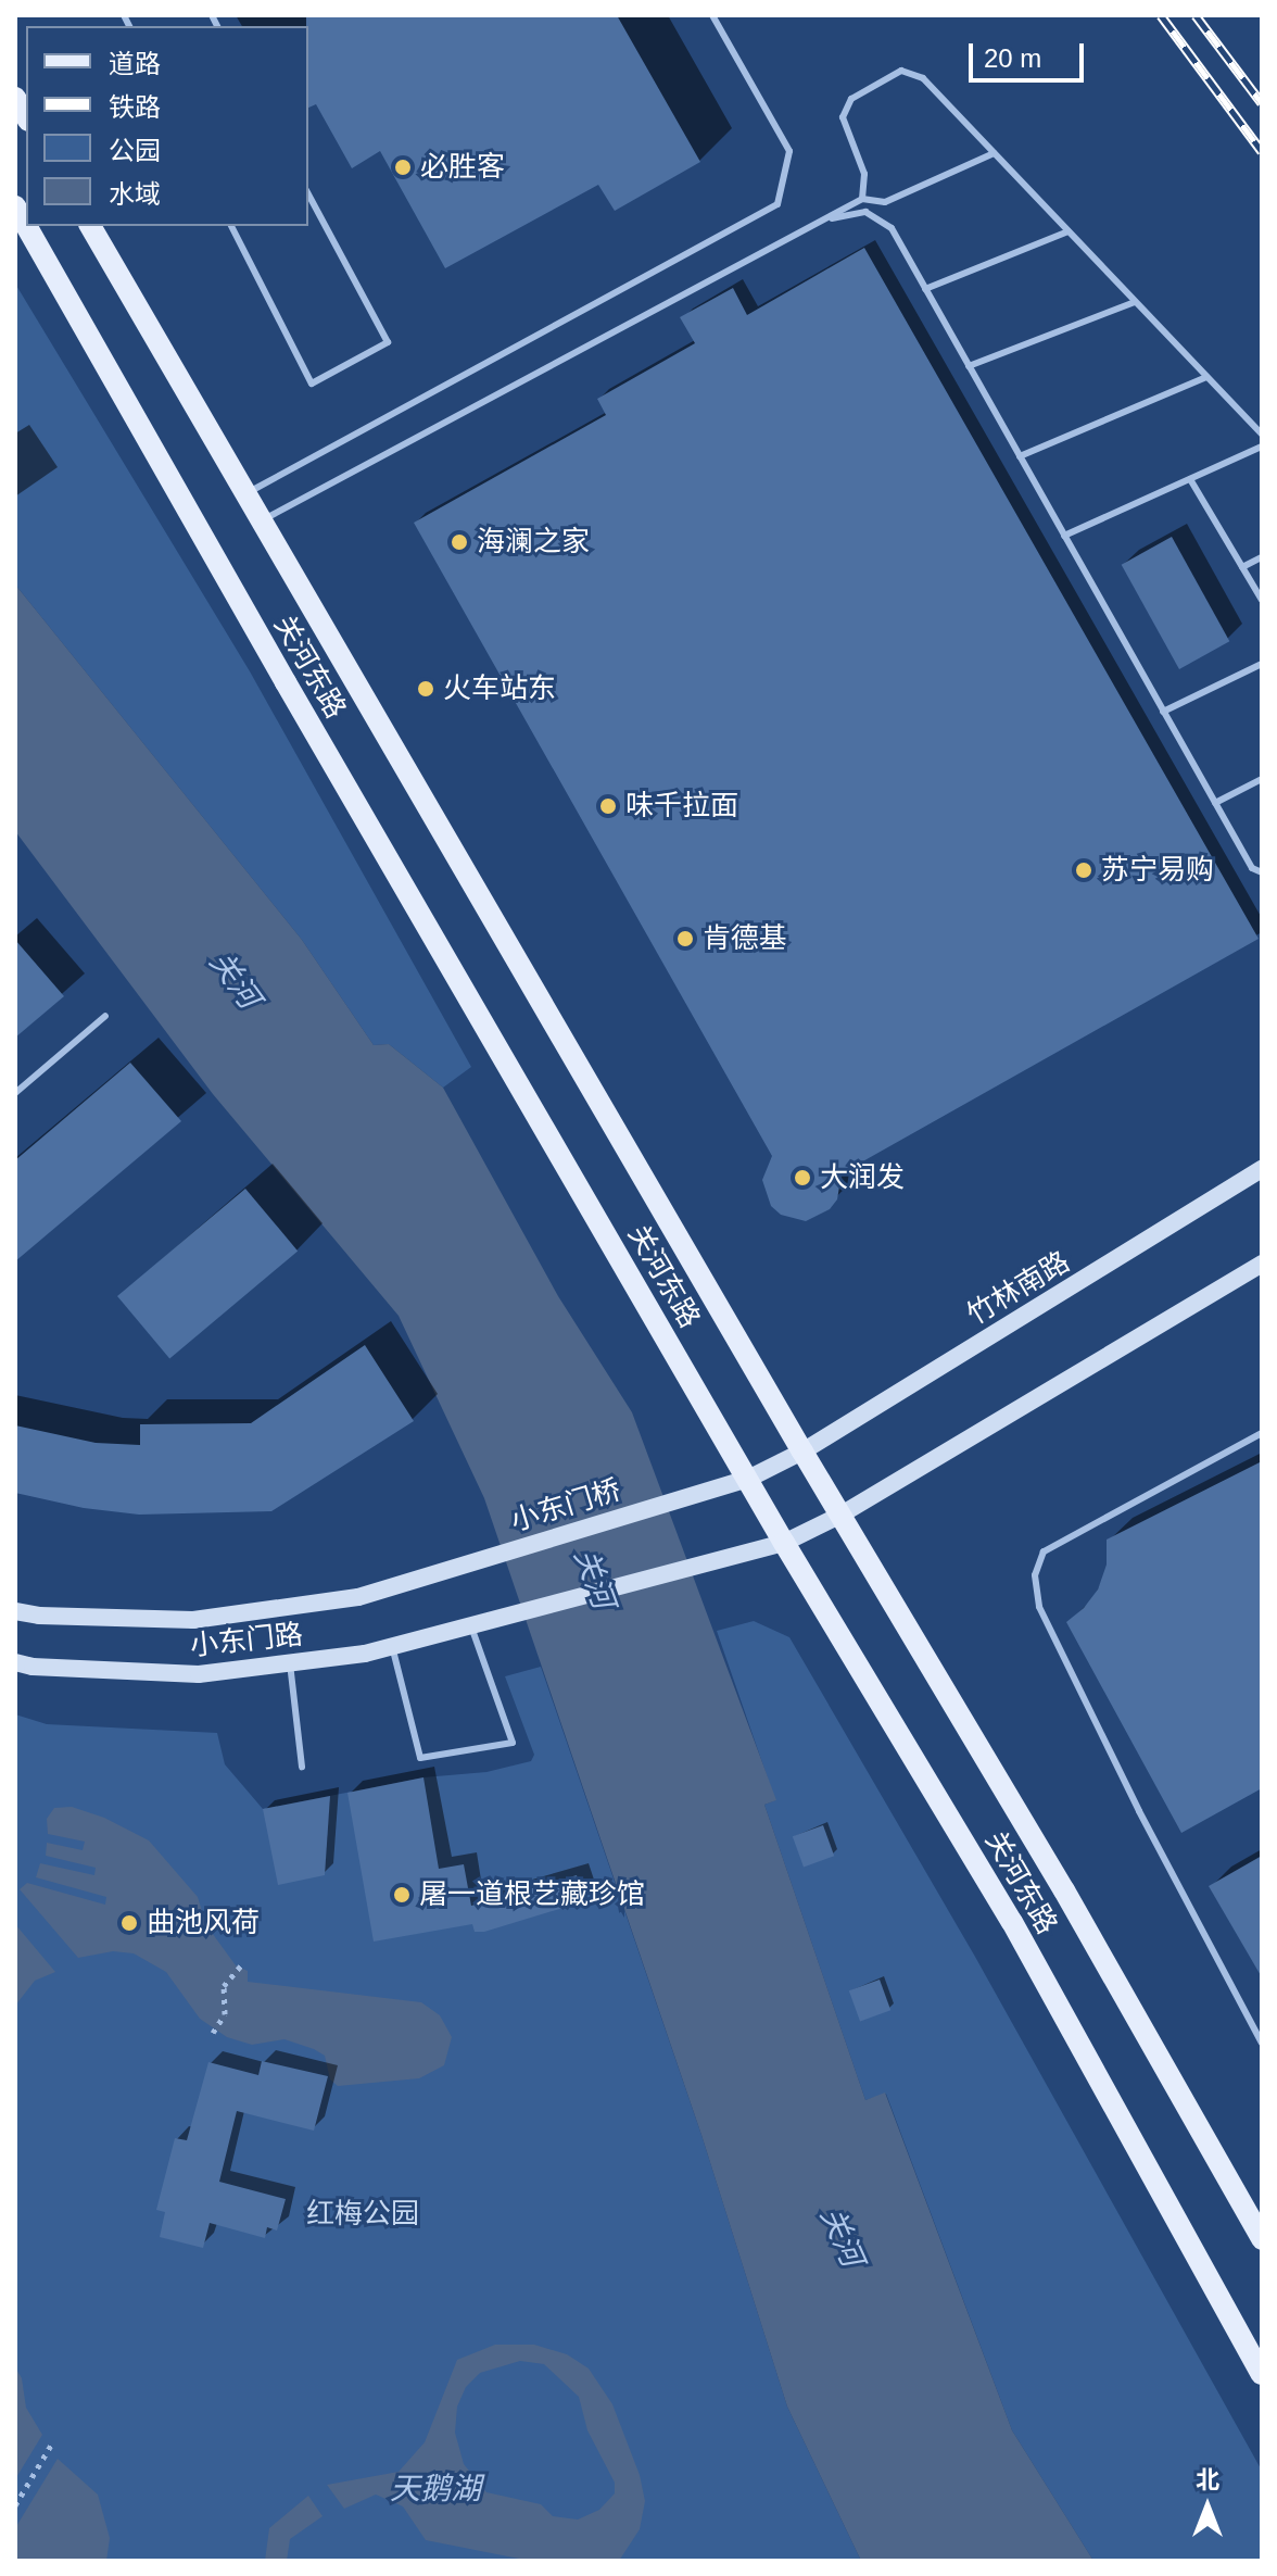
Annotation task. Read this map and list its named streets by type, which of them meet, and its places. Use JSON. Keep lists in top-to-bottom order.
{
  "streets": {
    "main road": [
      "关河东路",
      "竹林南路",
      "小东门桥",
      "小东门路"
    ]
  },
  "crossings": [
    ["关河东路", "竹林南路"],
    ["关河东路", "小东门桥"],
    ["小东门桥", "小东门路"]
  ],
  "water": ["关河", "天鹅湖"],
  "parks": ["红梅公园"],
  "places": [
    "必胜客",
    "海澜之家",
    "火车站东",
    "味千拉面",
    "苏宁易购",
    "肯德基",
    "大润发",
    "屠一道根艺藏珍馆",
    "曲池风荷"
  ],
  "legend": [
    "道路",
    "铁路",
    "公园",
    "水域"
  ],
  "scale_bar": "20 m",
  "north": "top"
}
